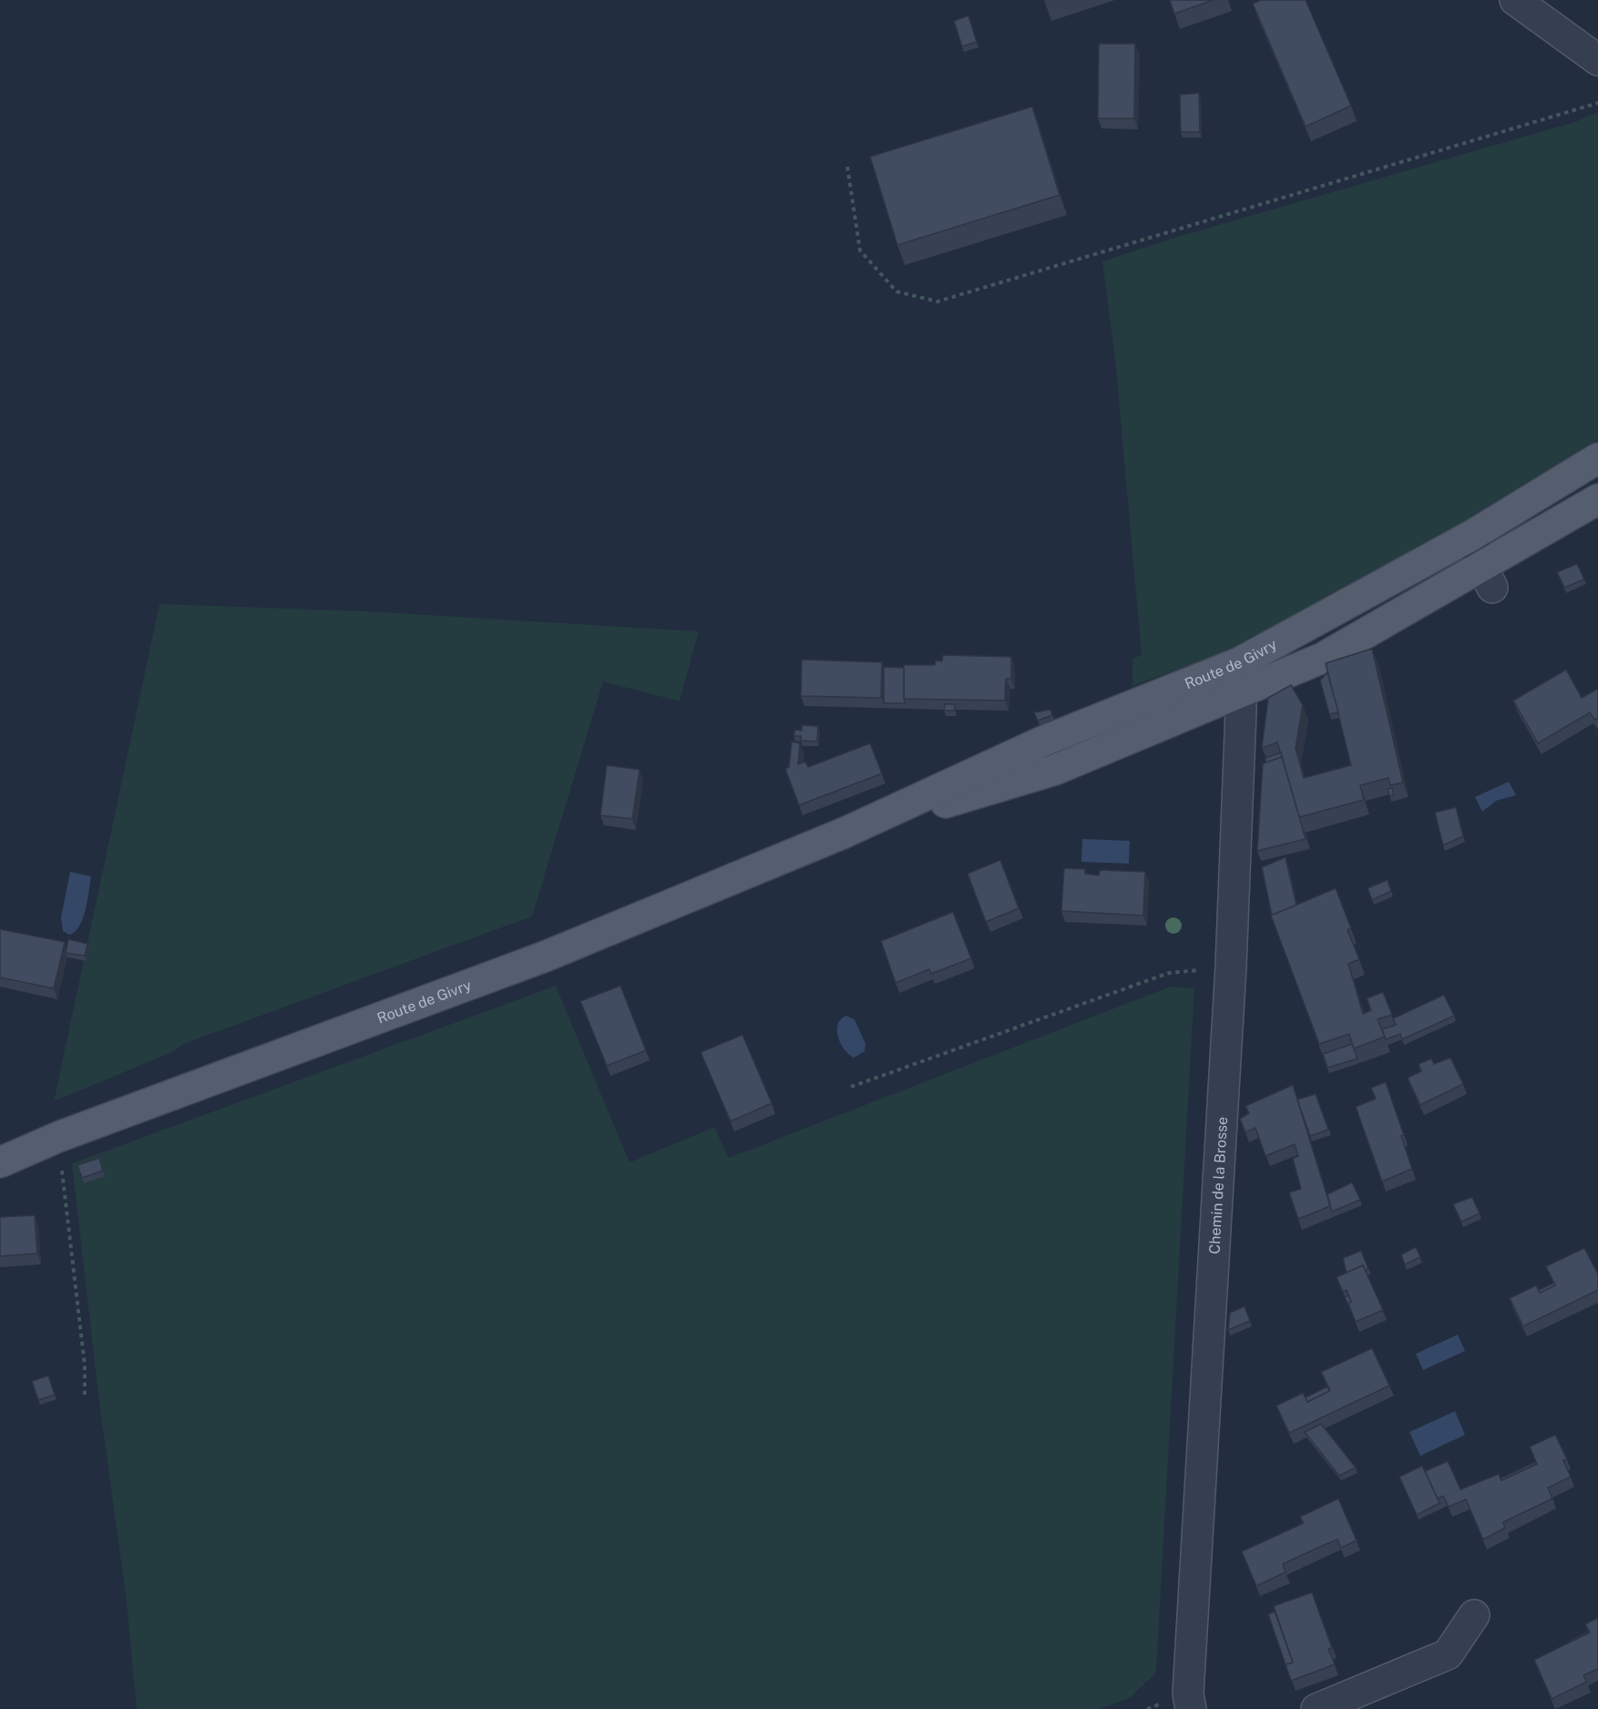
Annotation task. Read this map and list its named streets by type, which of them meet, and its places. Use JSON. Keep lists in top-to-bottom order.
{
  "streets": {
    "main road": ["Route de Givry"],
    "street": ["Chemin de la Brosse"]
  },
  "crossings": [
    ["Route de Givry", "Chemin de la Brosse"]
  ]
}
